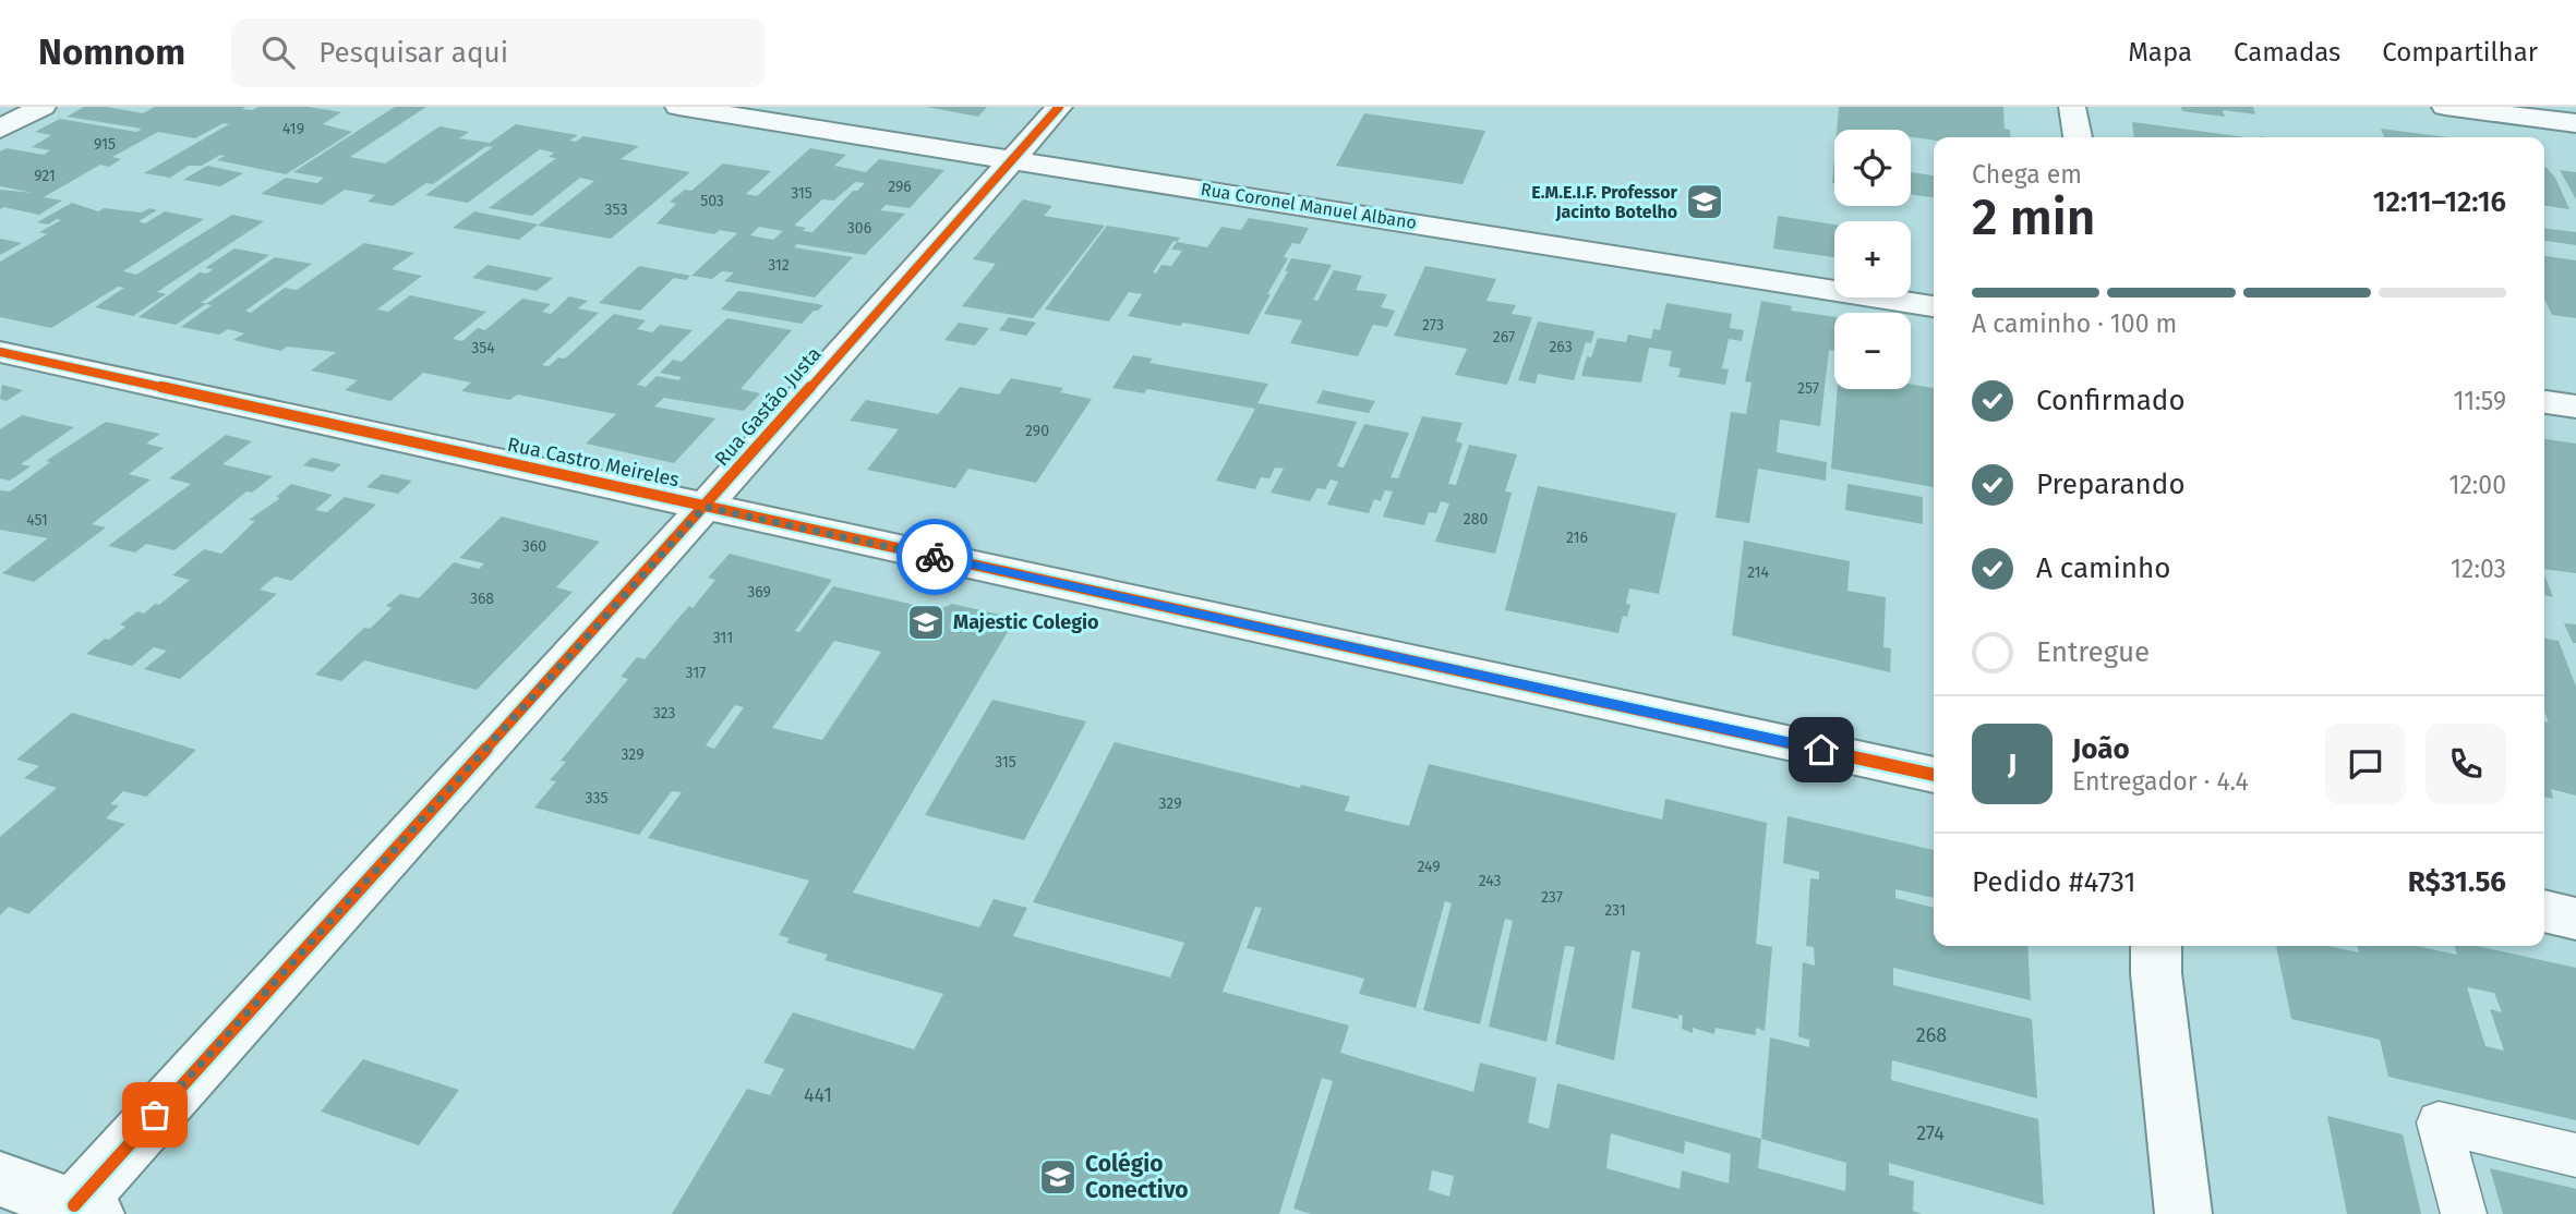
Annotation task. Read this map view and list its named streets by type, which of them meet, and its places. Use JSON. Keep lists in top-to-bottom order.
{
  "streets": {
    "street": ["Rua Coronel Manuel Albano", "Rua Gastão Justa", "Rua Castro Meireles"]
  },
  "crossings": [
    ["Rua Coronel Manuel Albano", "Rua Gastão Justa"],
    ["Rua Gastão Justa", "Rua Castro Meireles"]
  ],
  "places": {
    "school or university": ["E.M.E.I.F. Professor Jacinto Botelho", "Majestic Colegio", "Colégio Conectivo"]
  },
  "house_numbers": [
    "419",
    "915",
    "921",
    "296",
    "315",
    "503",
    "353",
    "306",
    "312",
    "273",
    "267",
    "263",
    "354",
    "257",
    "290",
    "280",
    "451",
    "216",
    "360",
    "214",
    "369",
    "368",
    "311",
    "317",
    "323",
    "329",
    "315",
    "335",
    "329",
    "249",
    "243",
    "237",
    "231",
    "268",
    "441",
    "274"
  ],
  "page": {
    "header": "Nomnom",
    "search": "Pesquisar aqui",
    "nav": ["Mapa", "Camadas", "Compartilhar"],
    "map_buttons": ["+", "−"],
    "heading": ["2 min", "Chega em", "12:11–12:16"],
    "panel": [
      "João",
      "Entregador · 4.4",
      "Pedido #4731",
      "R$31.56"
    ],
    "bar": "A caminho · 100 m",
    "list": [
      ["Confirmado", "11:59"],
      ["Preparando", "12:00"],
      ["A caminho", "12:03"],
      "Entregue"
    ],
    "round": "J"
  }
}
